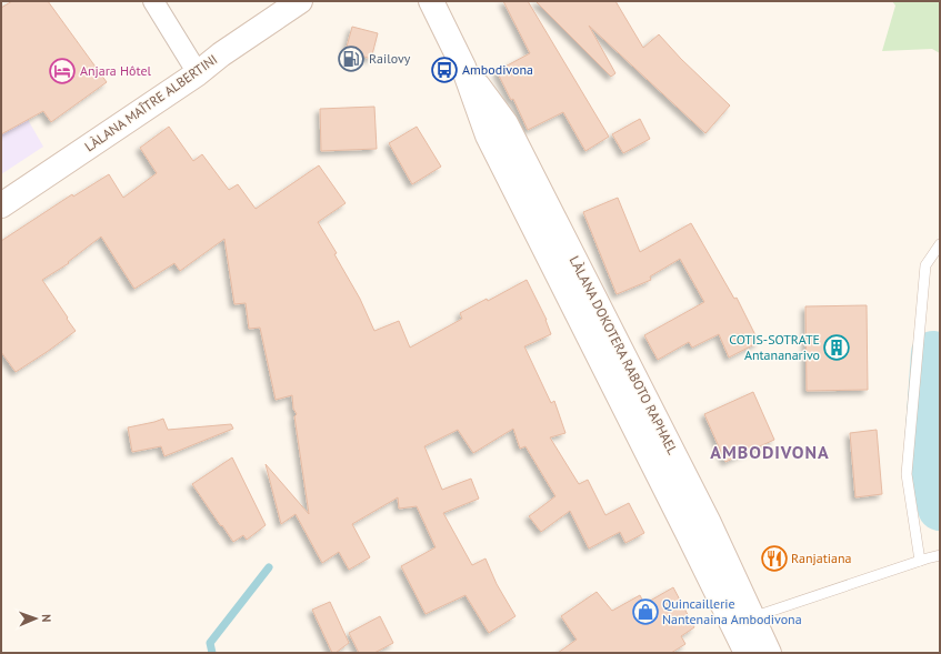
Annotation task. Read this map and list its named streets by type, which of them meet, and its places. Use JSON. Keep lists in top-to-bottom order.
{
  "streets": {
    "main road": ["LÀLANA MAÎTRE ALBERTINI", "LÀLANA DOKOTERA RABOTO RAPHAEL"]
  },
  "districts": ["AMBODIVONA"],
  "places": {
    "fuel station": ["Railovy"],
    "bus stop": ["Ambodivona"],
    "hotel": ["Anjara Hôtel"],
    "building": ["COTIS-SOTRATE Antananarivo"],
    "restaurant": ["Ranjatiana"],
    "shop": ["Quincaillerie Nantenaina Ambodivona"]
  },
  "north": "right"
}
